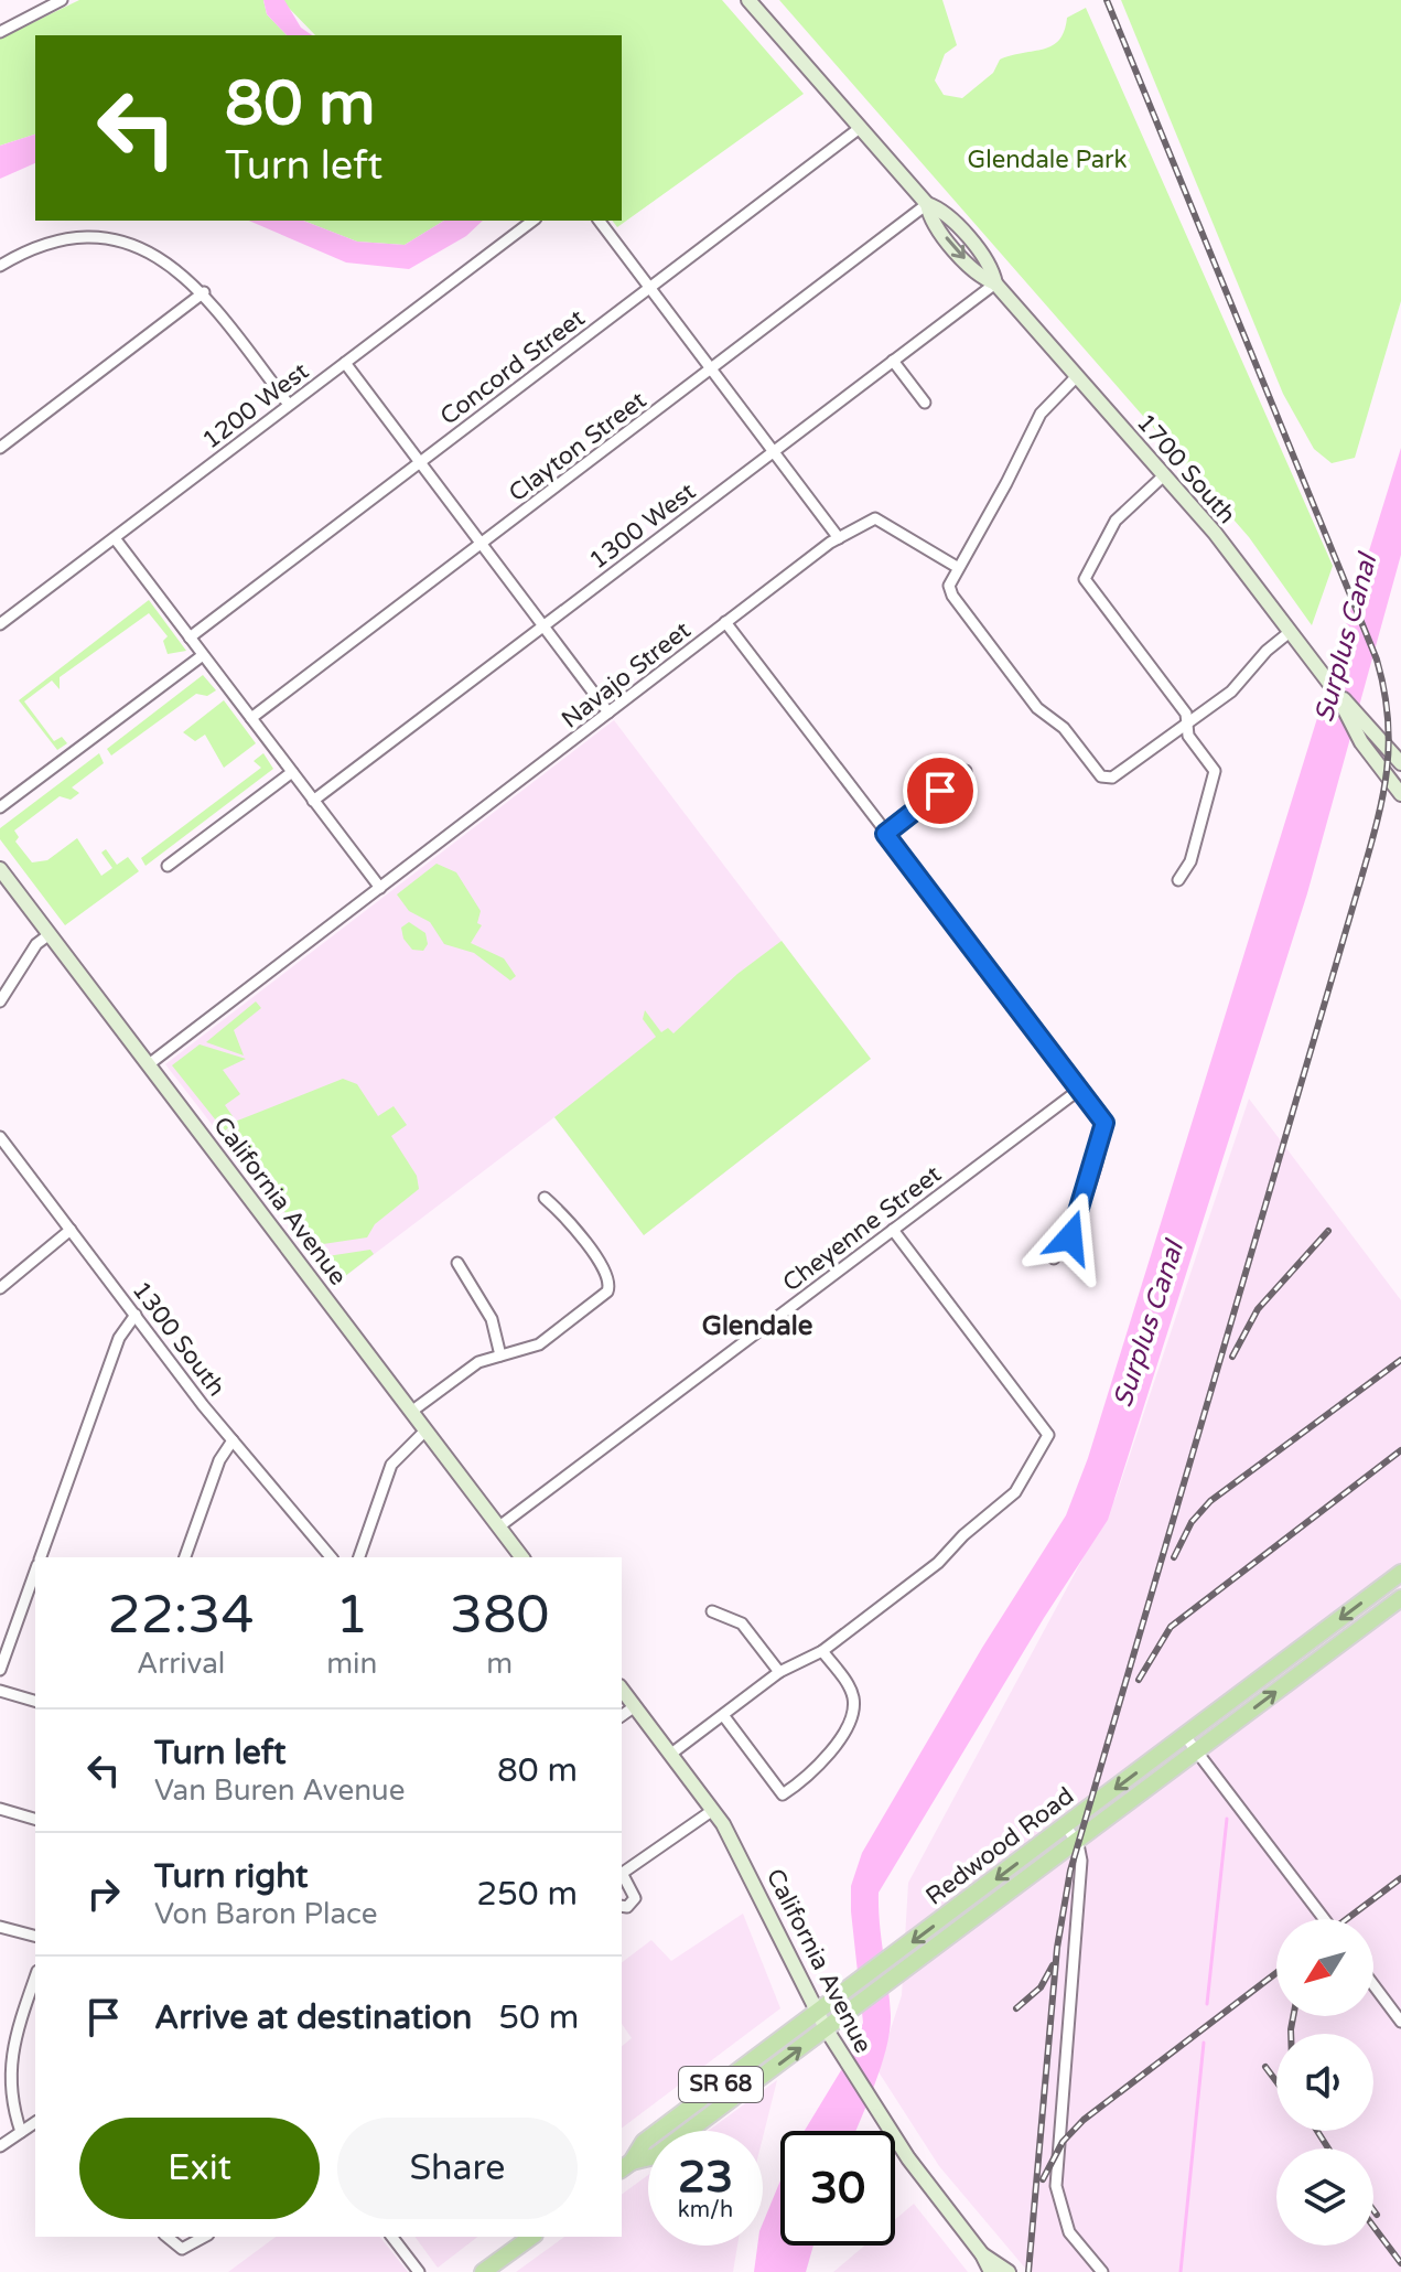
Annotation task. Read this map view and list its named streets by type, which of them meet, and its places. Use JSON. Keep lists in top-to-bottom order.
{
  "streets": {
    "main road": [
      "1700 South",
      "California Avenue",
      "Redwood Road",
      "SR 68"
    ],
    "street": [
      "Concord Street",
      "1200 West",
      "Clayton Street",
      "1300 West",
      "Navajo Street",
      "Cheyenne Street",
      "1300 South"
    ]
  },
  "crossings": [
    ["Concord Street", "1700 South"],
    ["Clayton Street", "1700 South"],
    ["1700 South", "1300 West"],
    ["Navajo Street", "California Avenue"],
    ["California Avenue", "Cheyenne Street"],
    ["California Avenue", "Redwood Road"]
  ],
  "districts": ["Glendale"],
  "water": ["Surplus Canal"],
  "parks": ["Glendale Park"],
  "north": "bottom left",
  "page": {
    "turn": ["80 m", "Turn left"],
    "eta": [
      "22:34",
      "Arrival",
      "1",
      "min",
      "380",
      "m"
    ],
    "list": [
      {
        "name": "Turn left",
        "note": "Van Buren Avenue",
        "value": "80 m"
      },
      {
        "name": "Turn right",
        "note": "Von Baron Place",
        "value": "250 m"
      },
      {
        "name": "Arrive at destination",
        "value": "50 m"
      }
    ],
    "buttons": ["Exit", "Share"],
    "speed": "23 km/h",
    "limit": "30"
  }
}
